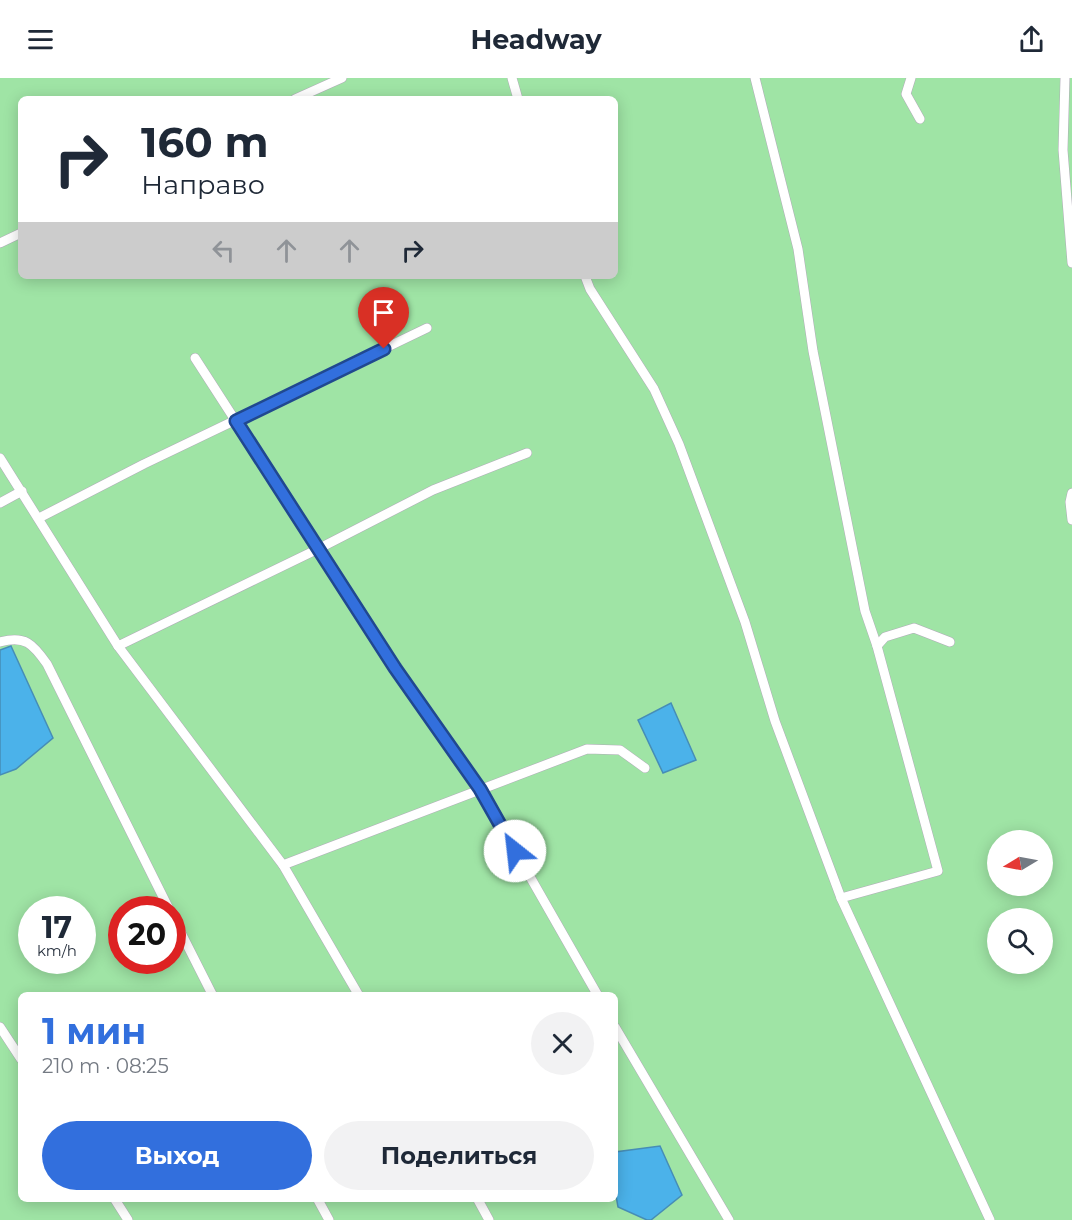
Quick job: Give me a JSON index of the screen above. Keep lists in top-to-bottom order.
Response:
{
  "north": "left",
  "page": {
    "header": "Headway",
    "turn": ["160 m", "Направо"],
    "speed": "17 km/h",
    "limit": "20",
    "heading": ["1 мин", "210 m · 08:25"],
    "buttons": ["Выход", "Поделиться"]
  }
}
